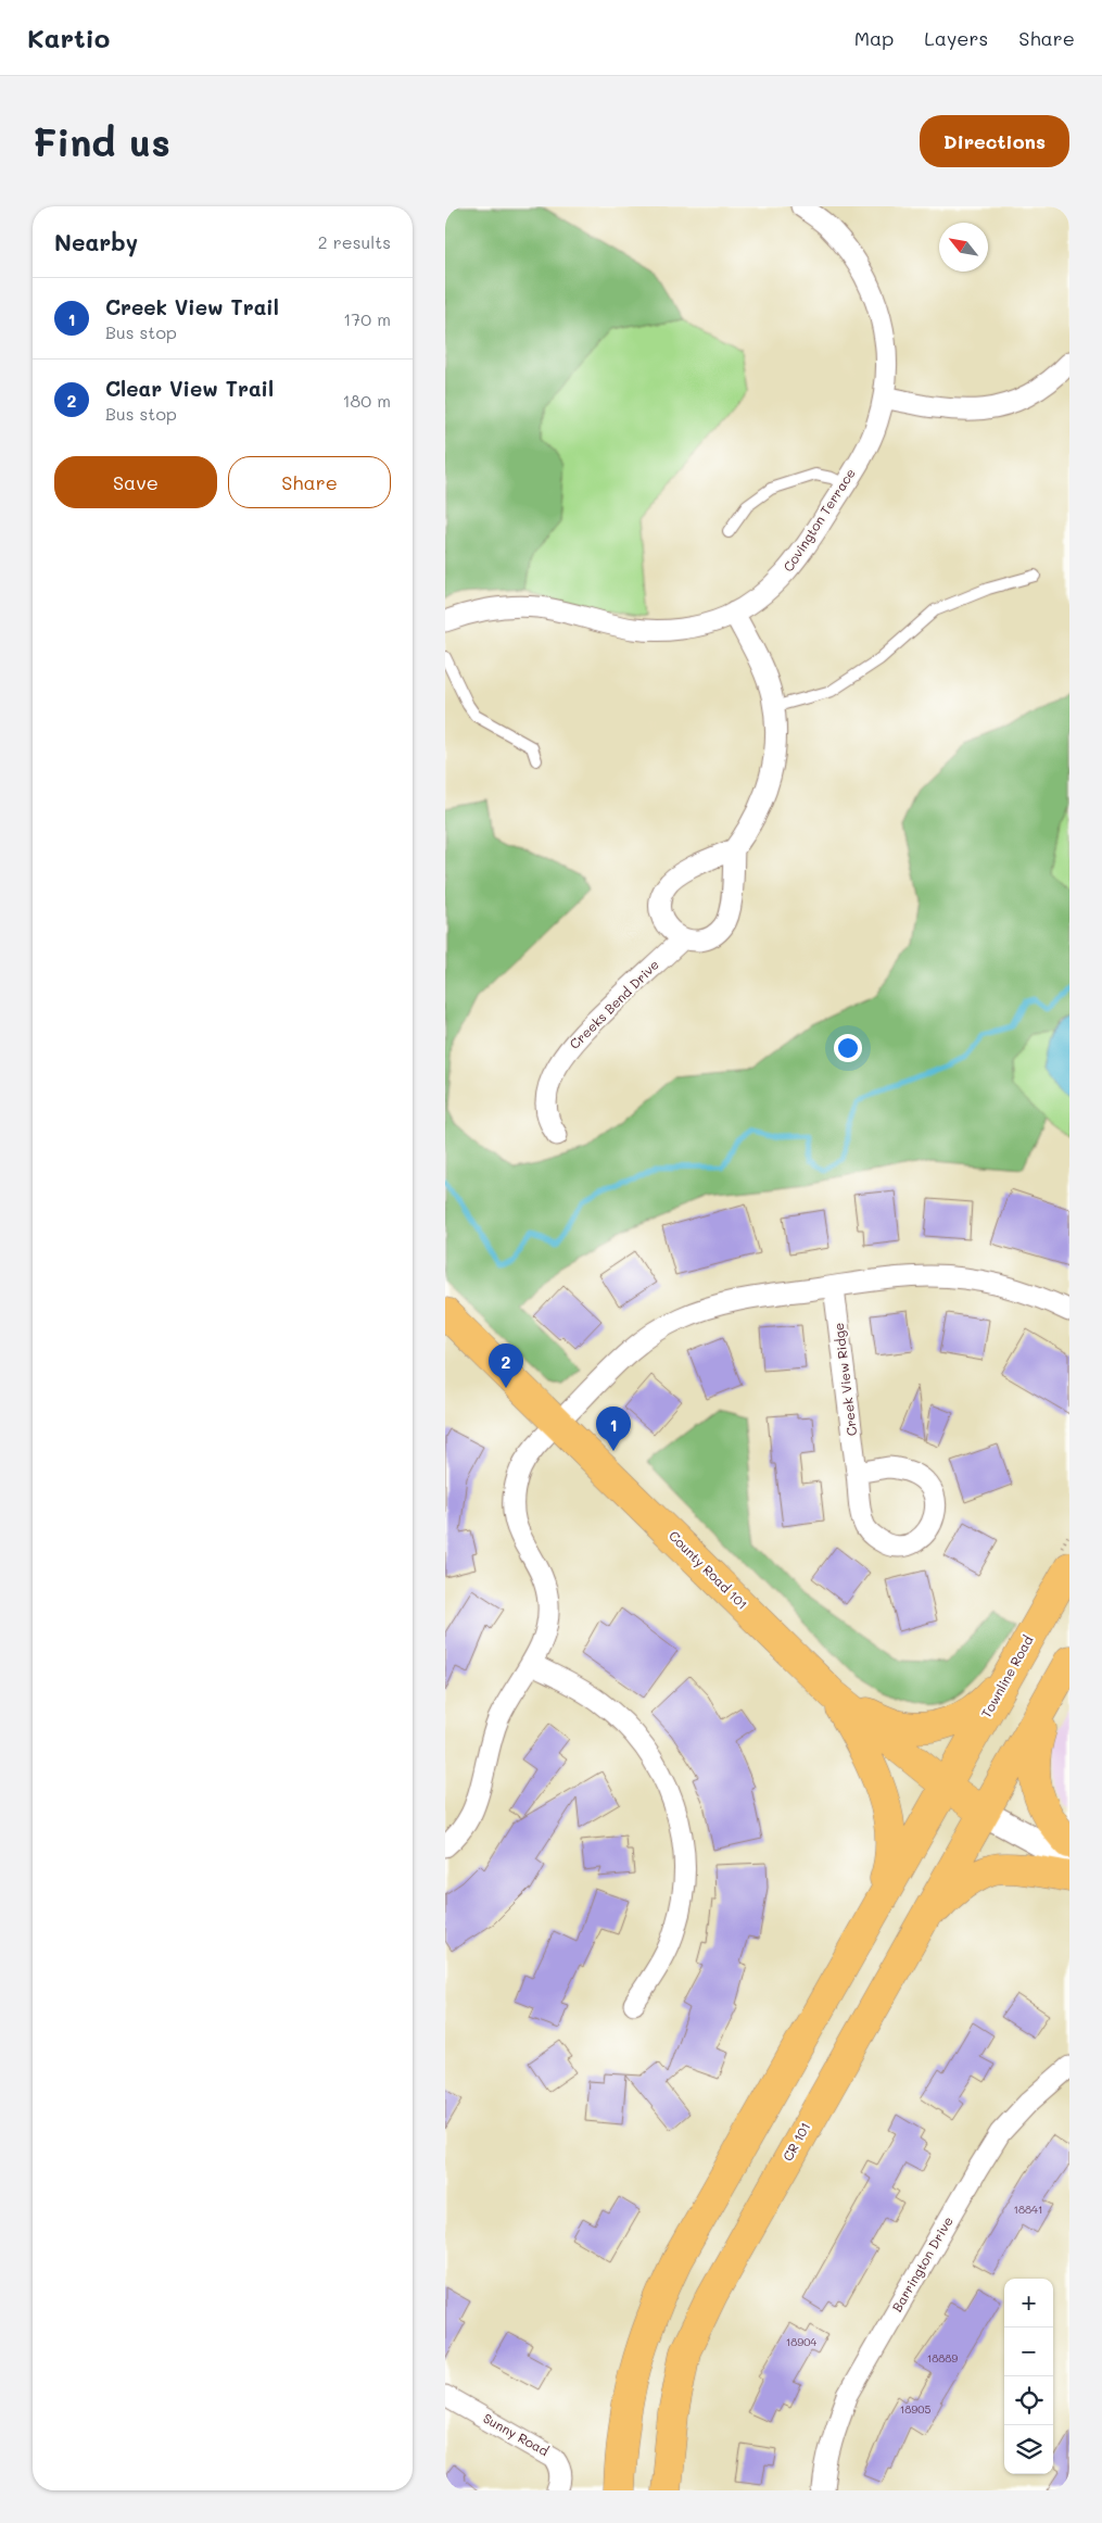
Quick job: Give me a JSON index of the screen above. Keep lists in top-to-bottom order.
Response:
{
  "streets": {
    "main road": ["County Road 101", "Townline Road", "CR 101"],
    "street": [
      "Covington Terrace",
      "Creeks Bend Drive",
      "Creek View Ridge",
      "Barrington Drive",
      "Sunny Road"
    ]
  },
  "crossings": [
    ["County Road 101", "Townline Road"],
    ["County Road 101", "CR 101"]
  ],
  "house_numbers": [
    "18841",
    "18904",
    "18889",
    "18905"
  ],
  "north": "top left",
  "page": {
    "header": "Kartio",
    "nav": ["Map", "Layers", "Share"],
    "buttons": [
      "Directions",
      ["Save", "Share"]
    ],
    "title": "Find us",
    "heading": ["Nearby", "2 results"],
    "list": [
      {
        "mark": "1",
        "name": "Creek View Trail",
        "note": "Bus stop",
        "value": "170 m"
      },
      {
        "mark": "2",
        "name": "Clear View Trail",
        "note": "Bus stop",
        "value": "180 m"
      }
    ],
    "pins": ["2", "1"],
    "map_buttons": ["+", "−"]
  }
}
